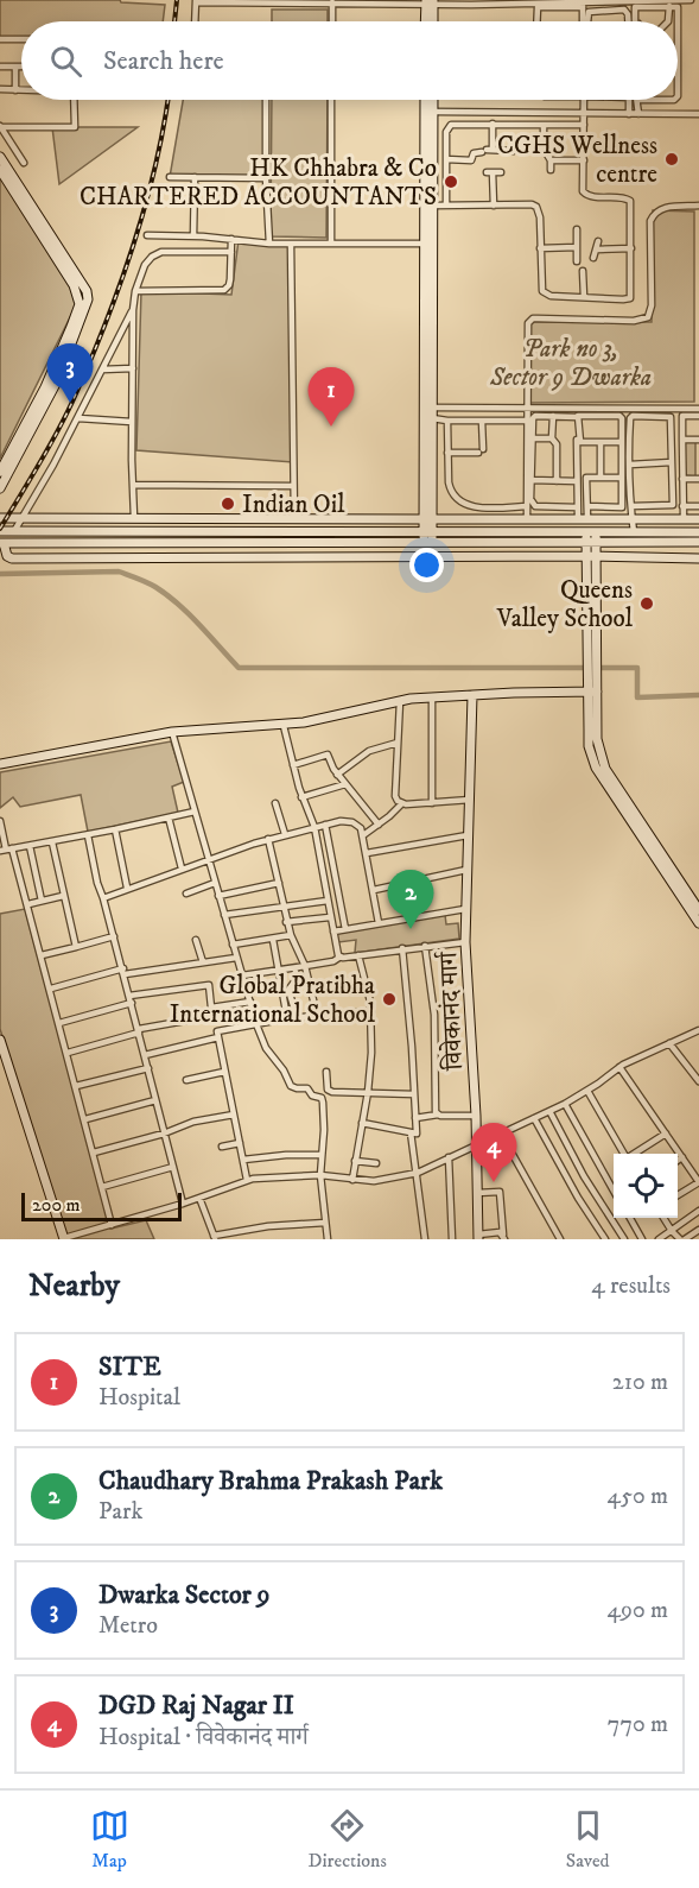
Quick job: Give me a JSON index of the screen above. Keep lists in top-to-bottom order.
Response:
{
  "streets": {
    "street": ["विवेकानंद मार्ग"]
  },
  "parks": ["Park no 3, Sector 9 Dwarka"],
  "places": [
    "CGHS Wellness centre",
    "HK Chhabra & Co CHARTERED ACCOUNTANTS",
    "Indian Oil",
    "Queens Valley School",
    "Global Pratibha International School"
  ],
  "scale_bar": "200 m",
  "page": {
    "search": "Search here",
    "pins": [
      "3",
      "1",
      "2",
      "4"
    ],
    "scale": "200 m",
    "heading": ["Nearby", "4 results"],
    "list": [
      {
        "mark": "1",
        "name": "SITE",
        "note": "Hospital",
        "value": "210 m"
      },
      {
        "mark": "2",
        "name": "Chaudhary Brahma Prakash Park",
        "note": "Park",
        "value": "450 m"
      },
      {
        "mark": "3",
        "name": "Dwarka Sector 9",
        "note": "Metro",
        "value": "490 m"
      },
      {
        "mark": "4",
        "name": "DGD Raj Nagar II",
        "note": "Hospital · विवेकानंद मार्ग",
        "value": "770 m"
      }
    ],
    "nav": ["Map", "Directions", "Saved"]
  }
}
